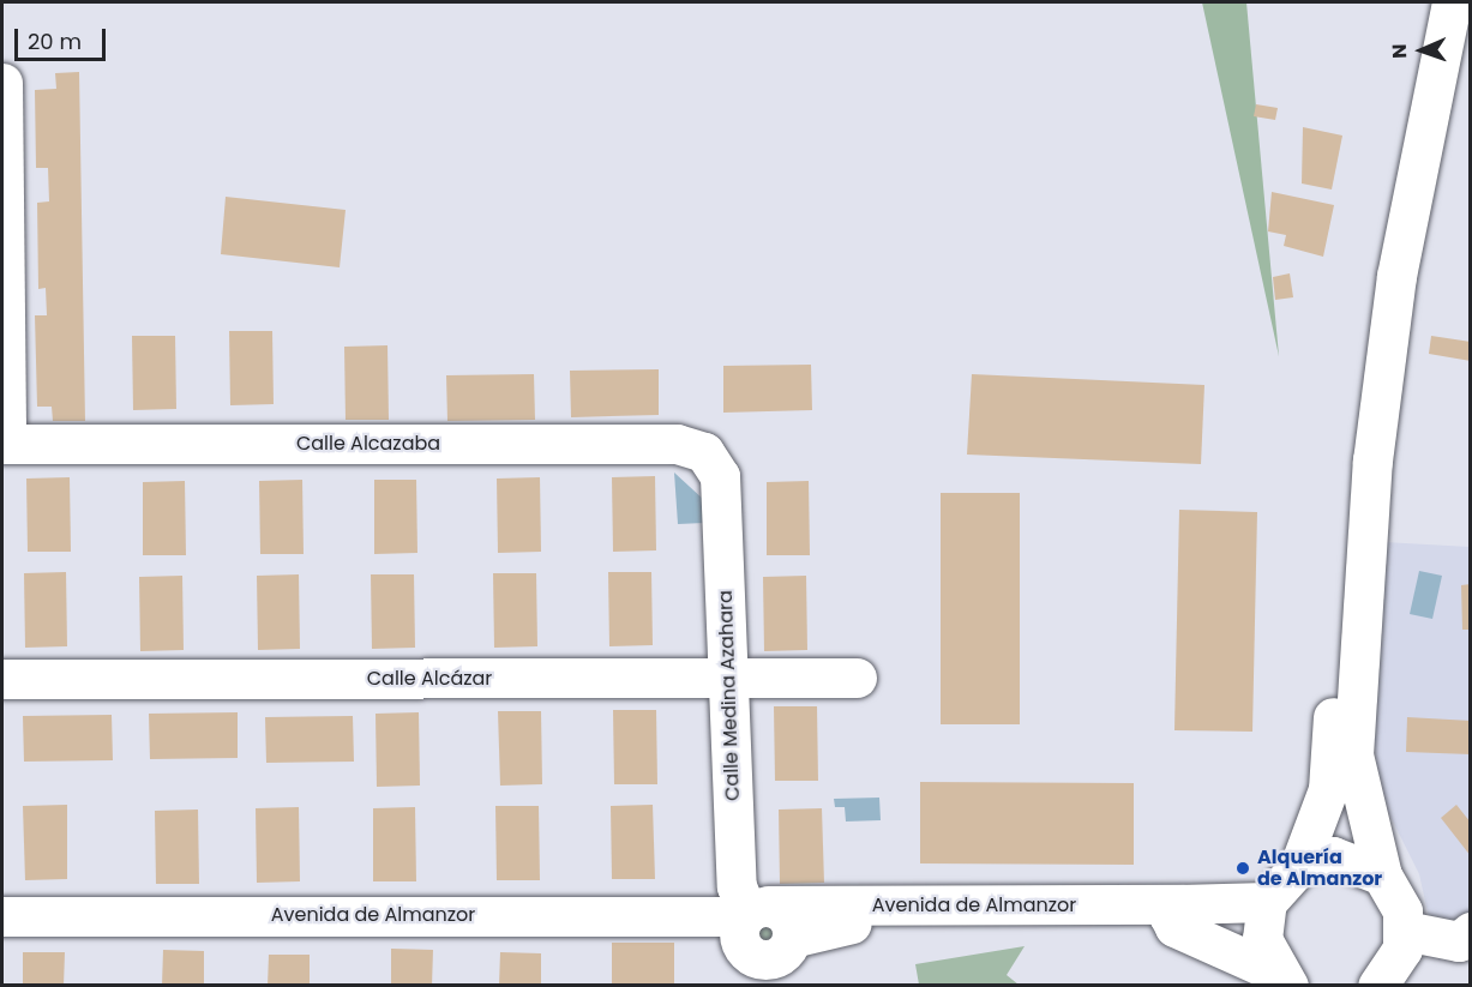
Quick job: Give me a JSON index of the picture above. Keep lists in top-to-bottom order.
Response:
{
  "streets": {
    "street": [
      "Calle Alcazaba",
      "Calle Alcázar",
      "Calle Medina Azahara",
      "Avenida de Almanzor"
    ]
  },
  "crossings": [
    ["Calle Alcazaba", "Calle Medina Azahara"],
    ["Calle Alcázar", "Calle Medina Azahara"],
    ["Calle Medina Azahara", "Avenida de Almanzor"]
  ],
  "places": ["Alquería de Almanzor"],
  "scale_bar": "20 m",
  "north": "left"
}
